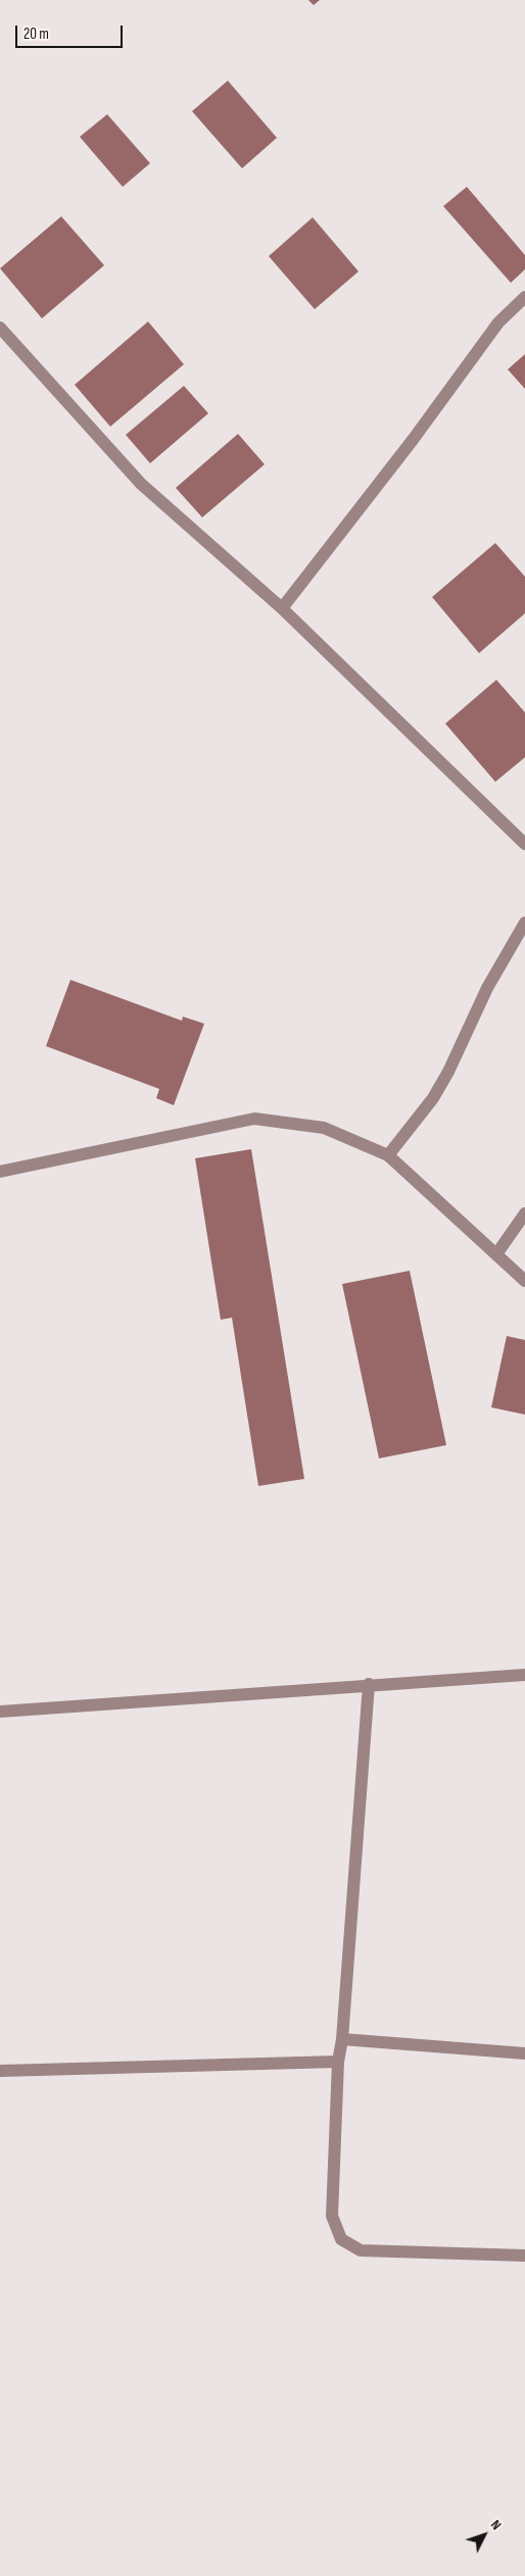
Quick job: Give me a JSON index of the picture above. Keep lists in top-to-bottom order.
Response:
{
  "scale_bar": "20 m",
  "north": "top right"
}
